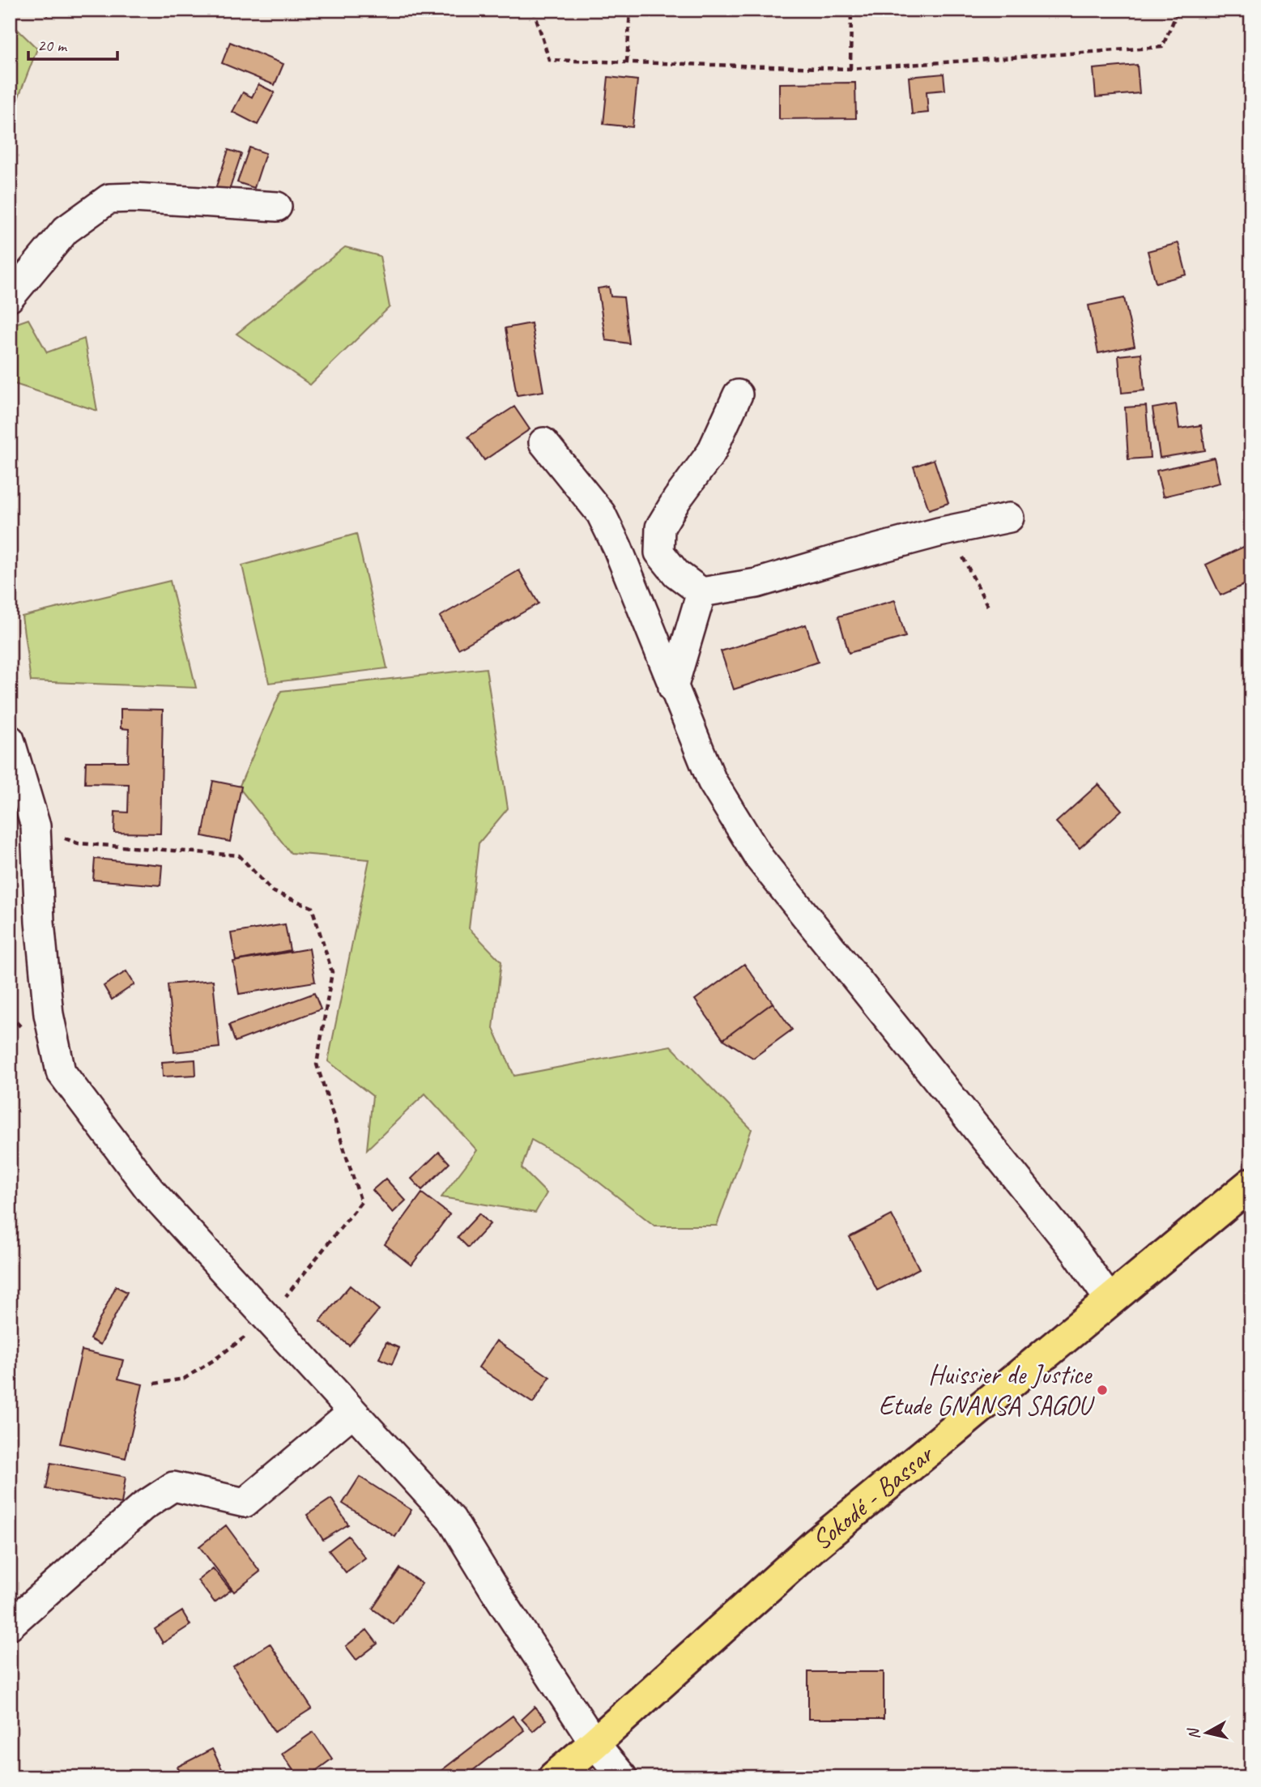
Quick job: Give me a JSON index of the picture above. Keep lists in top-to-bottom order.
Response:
{
  "streets": {
    "main road": ["Sokodé - Bassar"]
  },
  "places": ["Huissier de Justice Etude GNANSA SAGOU"],
  "scale_bar": "20 m",
  "north": "left"
}
